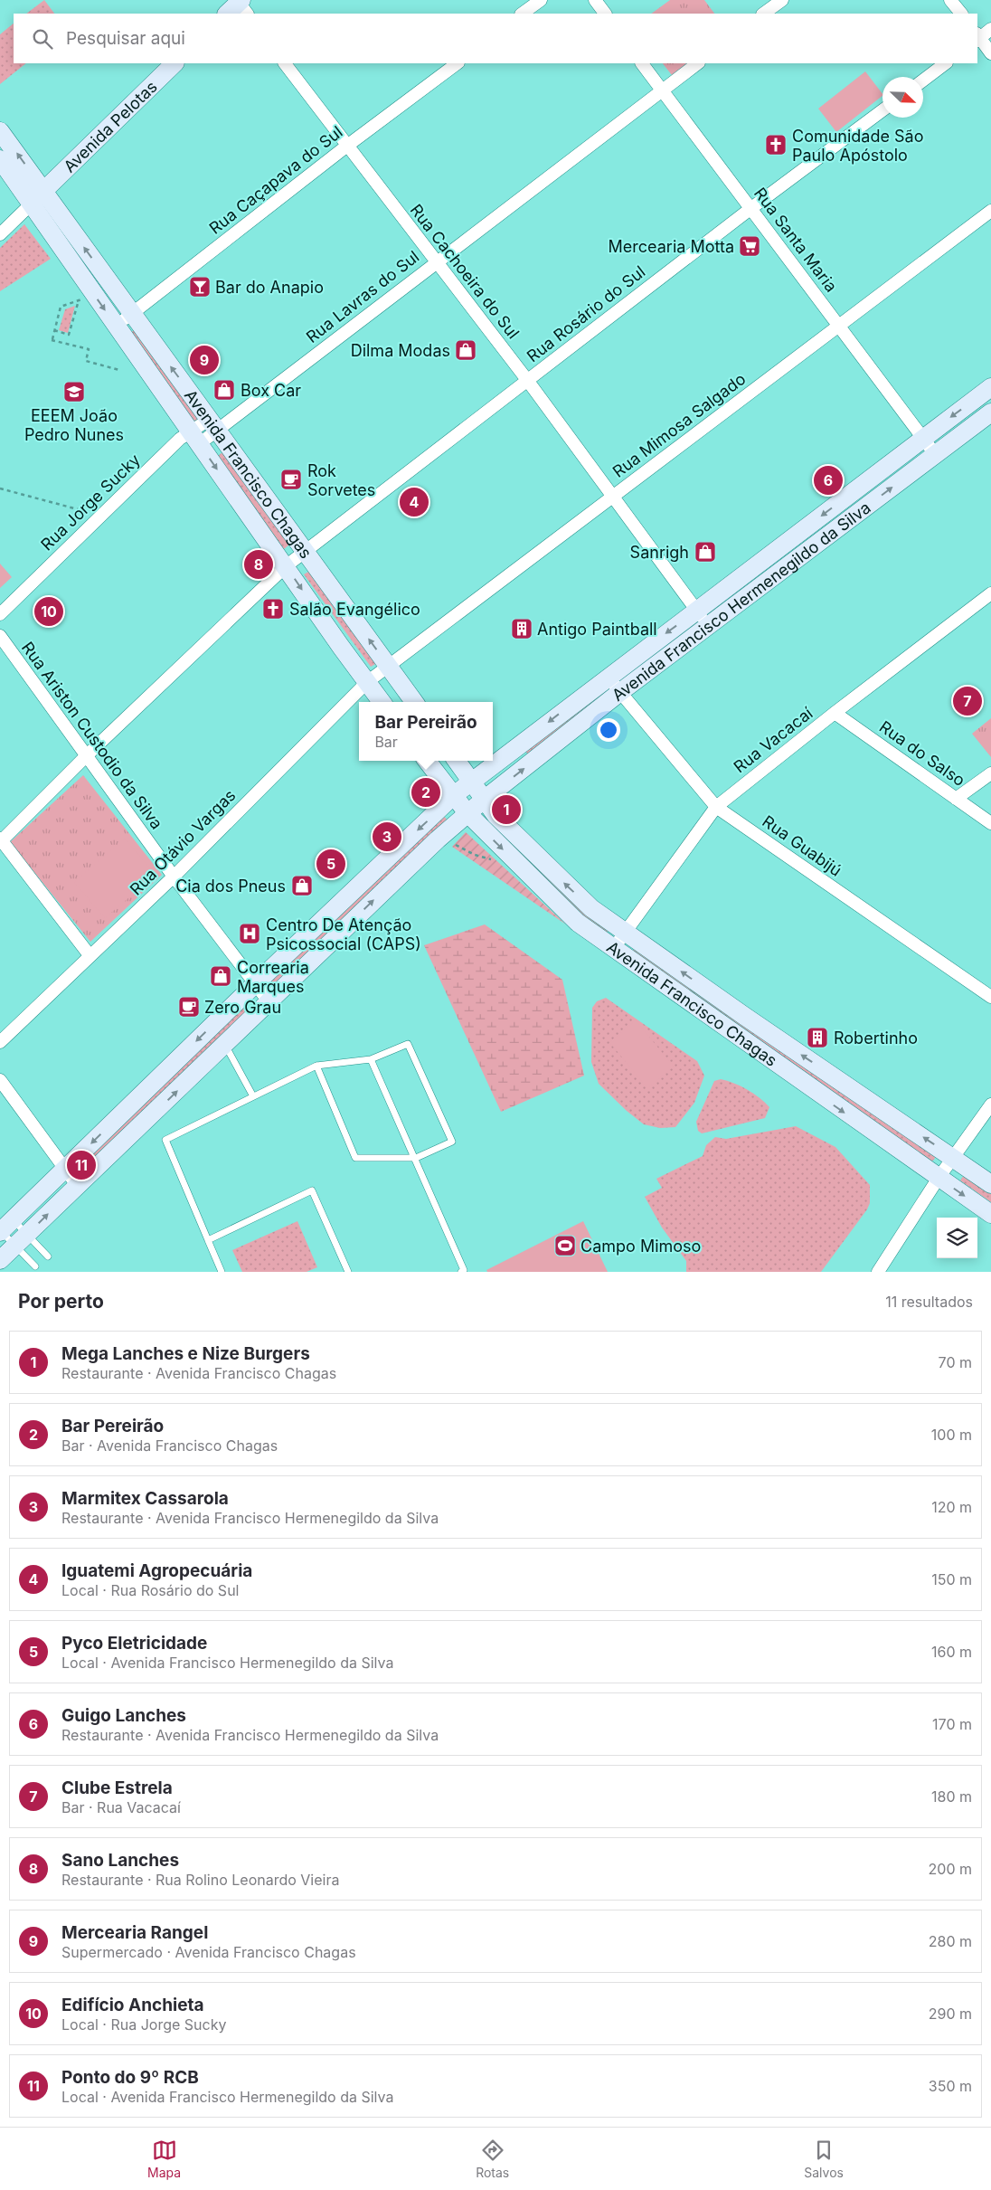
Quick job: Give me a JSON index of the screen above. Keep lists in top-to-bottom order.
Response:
{
  "streets": {
    "main road": ["Avenida Pelotas", "Avenida Francisco Chagas", "Avenida Francisco Hermenegildo da Silva"],
    "street": [
      "Rua Caçapava do Sul",
      "Rua Santa Maria",
      "Rua Cachoeira do Sul",
      "Rua Lavras do Sul",
      "Rua Rosário do Sul",
      "Rua Mimosa Salgado",
      "Rua Jorge Sucky",
      "Rua Ariston Custodio da Silva",
      "Rua Vacacaí",
      "Rua do Salso",
      "Rua Otávio Vargas",
      "Rua Guabijú"
    ]
  },
  "crossings": [
    ["Avenida Pelotas", "Avenida Francisco Chagas"],
    ["Rua Caçapava do Sul", "Rua Cachoeira do Sul"],
    ["Rua Caçapava do Sul", "Avenida Francisco Chagas"],
    ["Rua Santa Maria", "Rua Lavras do Sul"],
    ["Rua Santa Maria", "Rua Rosário do Sul"],
    ["Rua Santa Maria", "Rua Mimosa Salgado"],
    ["Rua Santa Maria", "Avenida Francisco Hermenegildo da Silva"],
    ["Rua Cachoeira do Sul", "Rua Lavras do Sul"],
    ["Rua Cachoeira do Sul", "Rua Rosário do Sul"],
    ["Rua Cachoeira do Sul", "Rua Mimosa Salgado"],
    ["Rua Cachoeira do Sul", "Avenida Francisco Hermenegildo da Silva"],
    ["Rua Lavras do Sul", "Avenida Francisco Chagas"],
    ["Rua Lavras do Sul", "Rua Jorge Sucky"],
    ["Rua Rosário do Sul", "Avenida Francisco Chagas"],
    ["Rua Rosário do Sul", "Rua Ariston Custodio da Silva"],
    ["Rua Mimosa Salgado", "Avenida Francisco Chagas"],
    ["Rua Mimosa Salgado", "Rua Otávio Vargas"],
    ["Avenida Francisco Chagas", "Rua Jorge Sucky"],
    ["Avenida Francisco Chagas", "Avenida Francisco Hermenegildo da Silva"],
    ["Avenida Francisco Chagas", "Rua Vacacaí"],
    ["Avenida Francisco Chagas", "Rua Otávio Vargas"],
    ["Avenida Francisco Hermenegildo da Silva", "Rua Ariston Custodio da Silva"],
    ["Avenida Francisco Hermenegildo da Silva", "Rua Guabijú"],
    ["Rua Ariston Custodio da Silva", "Rua Otávio Vargas"],
    ["Rua Vacacaí", "Rua do Salso"],
    ["Rua Vacacaí", "Rua Guabijú"]
  ],
  "places": {
    "church": ["Comunidade São Paulo Apóstolo", "Salão Evangélico"],
    "supermarket": ["Mercearia Motta"],
    "bar": ["Bar do Anapio"],
    "shop": [
      "Dilma Modas",
      "Box Car",
      "Sanrigh",
      "Cia dos Pneus",
      "Correaria Marques"
    ],
    "school or university": ["EEEM João Pedro Nunes"],
    "cafe": ["Rok Sorvetes", "Zero Grau"],
    "building": ["Antigo Paintball", "Robertinho"],
    "hospital": ["Centro De Atenção Psicossocial (CAPS)"],
    "sports": ["Campo Mimoso"]
  },
  "north": "bottom right",
  "page": {
    "search": "Pesquisar aqui",
    "pins": [
      "9",
      "6",
      "4",
      "8",
      "10",
      "7",
      "2",
      "1",
      "3",
      "5",
      "11"
    ],
    "popup": ["Bar Pereirão", "Bar"],
    "heading": ["Por perto", "11 resultados"],
    "list": [
      {
        "mark": "1",
        "name": "Mega Lanches e Nize Burgers",
        "note": "Restaurante · Avenida Francisco Chagas",
        "value": "70 m"
      },
      {
        "mark": "2",
        "name": "Bar Pereirão",
        "note": "Bar · Avenida Francisco Chagas",
        "value": "100 m"
      },
      {
        "mark": "3",
        "name": "Marmitex Cassarola",
        "note": "Restaurante · Avenida Francisco Hermenegildo da Silva",
        "value": "120 m"
      },
      {
        "mark": "4",
        "name": "Iguatemi Agropecuária",
        "note": "Local · Rua Rosário do Sul",
        "value": "150 m"
      },
      {
        "mark": "5",
        "name": "Pyco Eletricidade",
        "note": "Local · Avenida Francisco Hermenegildo da Silva",
        "value": "160 m"
      },
      {
        "mark": "6",
        "name": "Guigo Lanches",
        "note": "Restaurante · Avenida Francisco Hermenegildo da Silva",
        "value": "170 m"
      },
      {
        "mark": "7",
        "name": "Clube Estrela",
        "note": "Bar · Rua Vacacaí",
        "value": "180 m"
      },
      {
        "mark": "8",
        "name": "Sano Lanches",
        "note": "Restaurante · Rua Rolino Leonardo Vieira",
        "value": "200 m"
      },
      {
        "mark": "9",
        "name": "Mercearia Rangel",
        "note": "Supermercado · Avenida Francisco Chagas",
        "value": "280 m"
      },
      {
        "mark": "10",
        "name": "Edifício Anchieta",
        "note": "Local · Rua Jorge Sucky",
        "value": "290 m"
      },
      {
        "mark": "11",
        "name": "Ponto do 9º RCB",
        "note": "Local · Avenida Francisco Hermenegildo da Silva",
        "value": "350 m"
      }
    ],
    "nav": ["Mapa", "Rotas", "Salvos"]
  }
}
